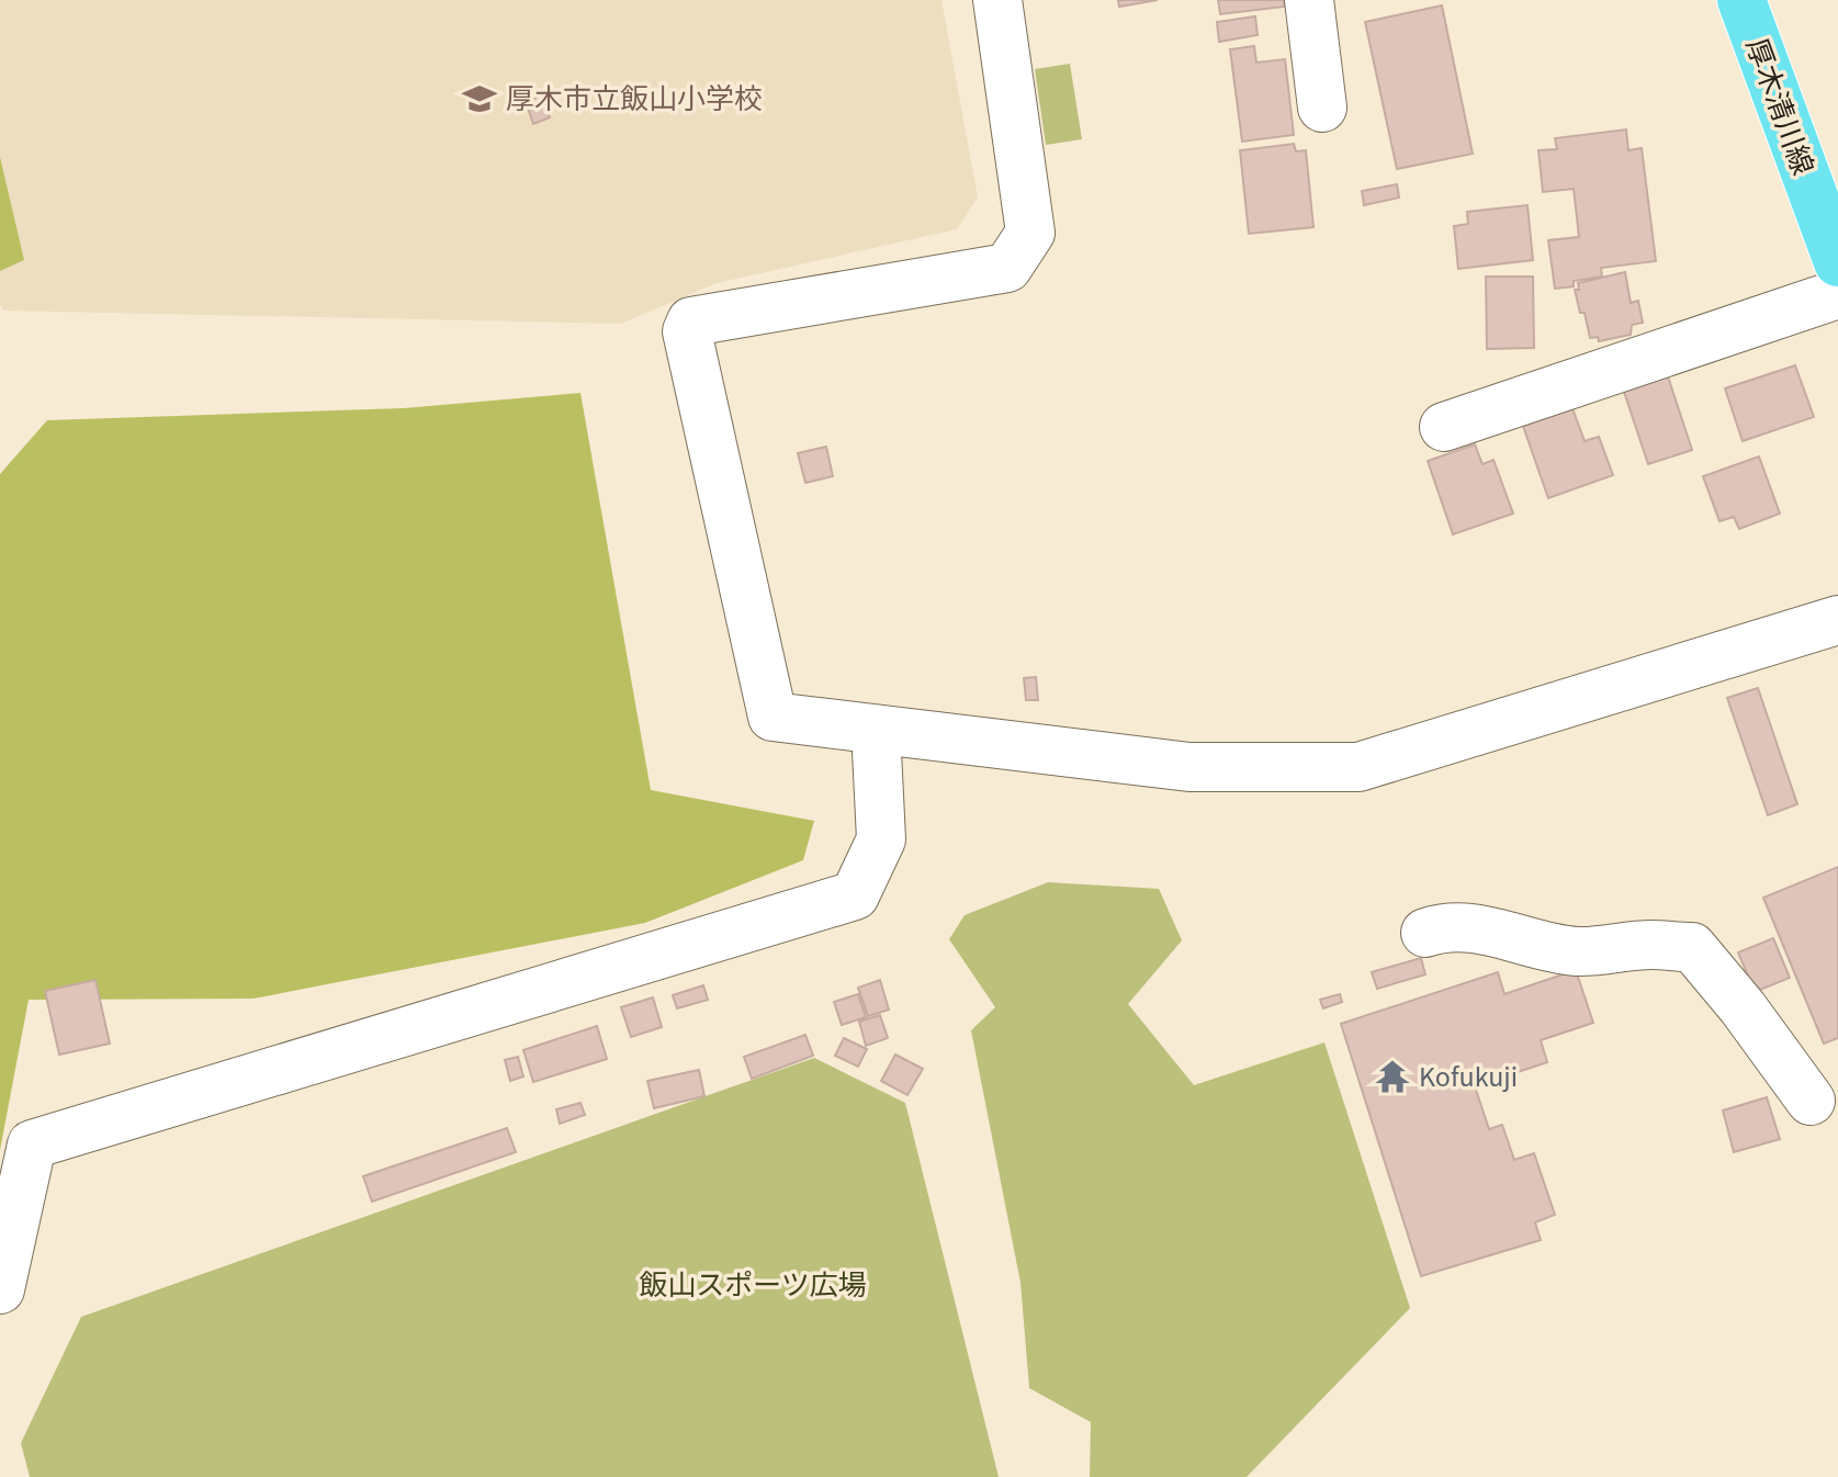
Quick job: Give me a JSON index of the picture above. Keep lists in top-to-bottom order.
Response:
{
  "streets": {
    "main road": ["厚木清川線"]
  },
  "parks": ["飯山スポーツ広場"],
  "places": {
    "school or university": ["厚木市立飯山小学校"],
    "temple": ["Kofukuji"]
  }
}
